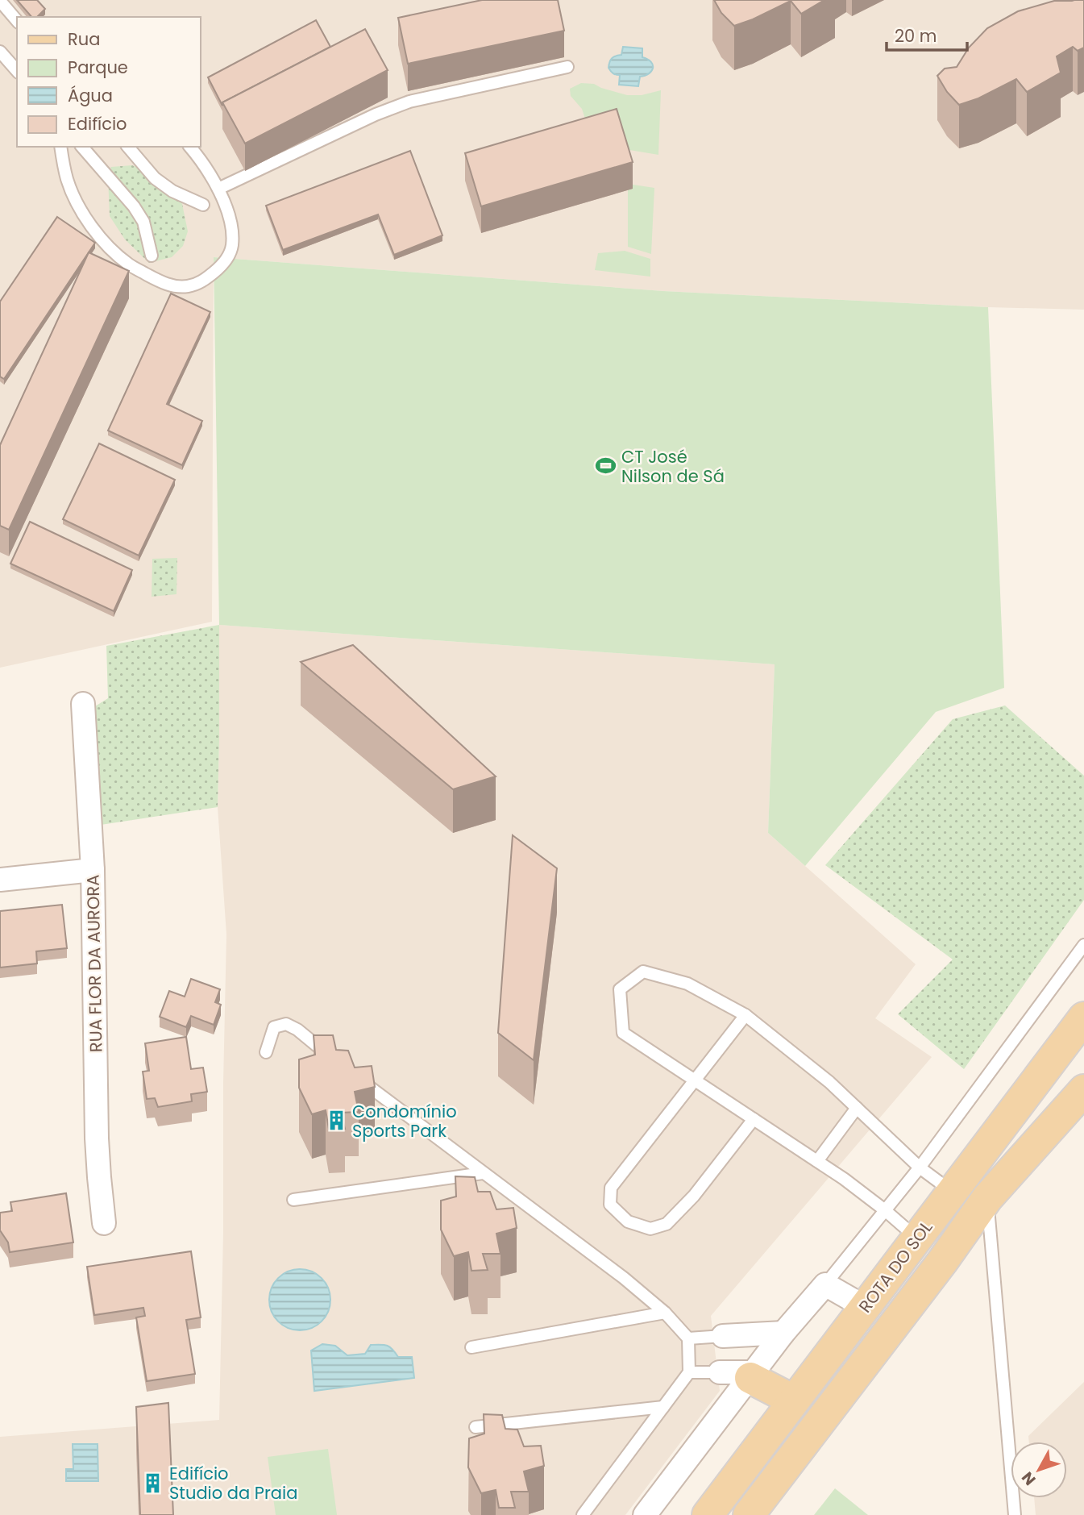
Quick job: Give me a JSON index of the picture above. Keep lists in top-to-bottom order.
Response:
{
  "streets": {
    "main road": ["ROTA DO SOL"],
    "street": ["RUA FLOR DA AURORA"]
  },
  "places": {
    "sports": ["CT José Nilson de Sá"],
    "building": ["Condomínio Sports Park", "Edifício Studio da Praia"]
  },
  "legend": [
    "Rua",
    "Parque",
    "Água",
    "Edifício"
  ],
  "scale_bar": "20 m",
  "north": "bottom left"
}
